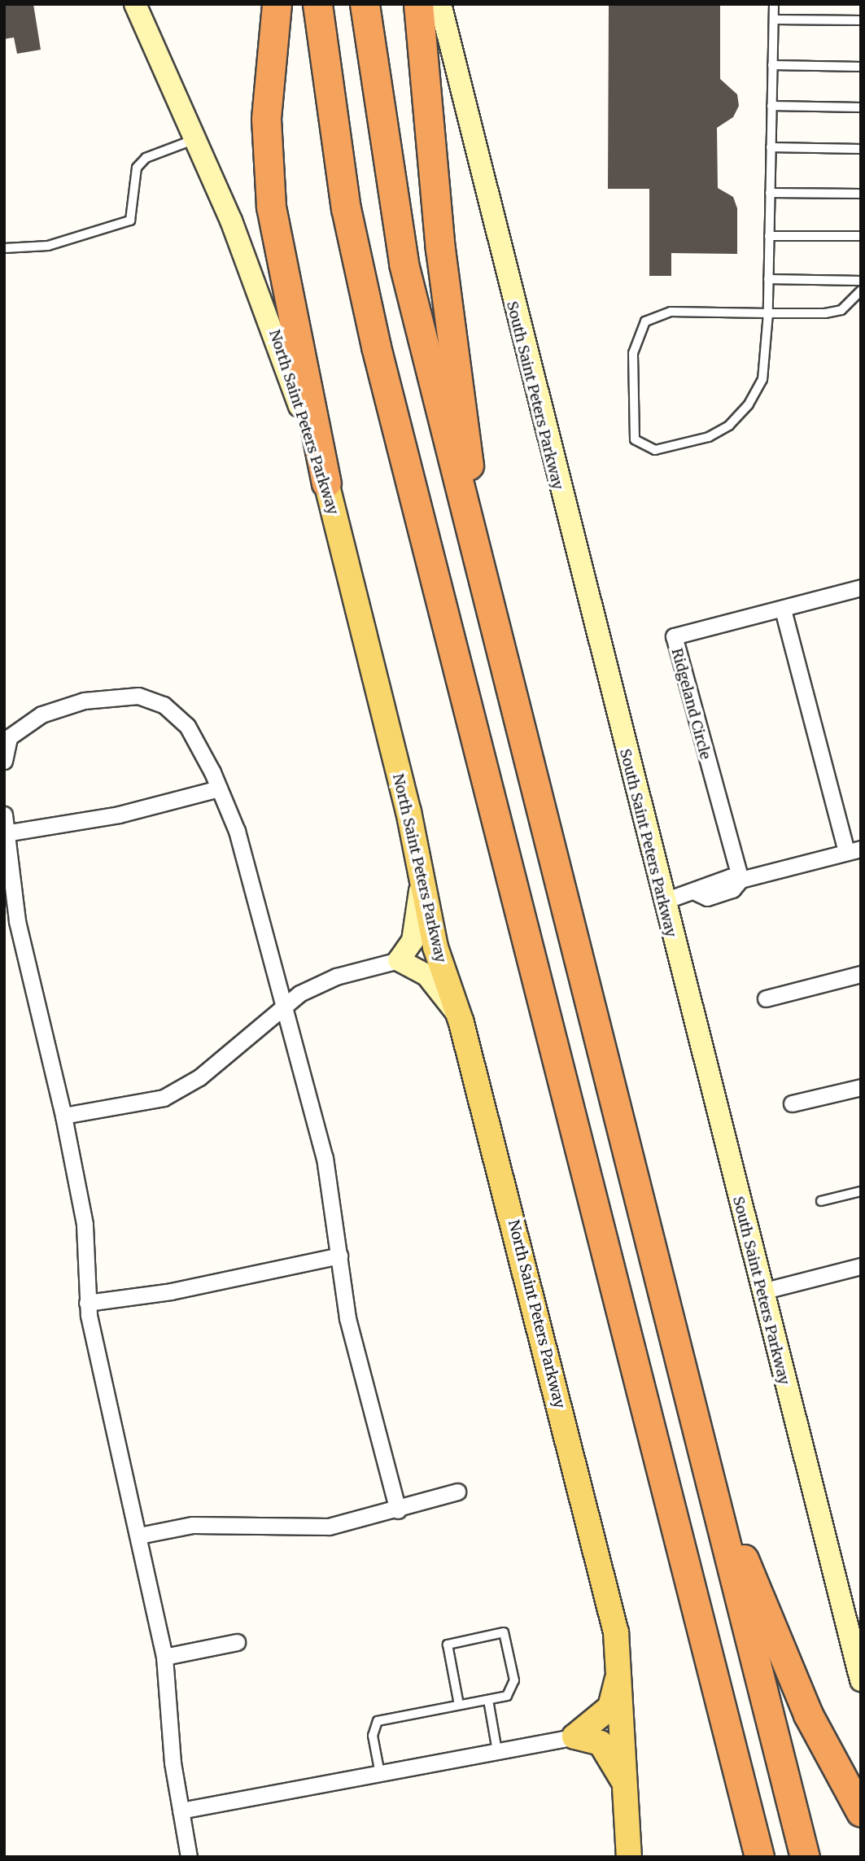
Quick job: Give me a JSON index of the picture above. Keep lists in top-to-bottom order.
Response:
{
  "streets": {
    "main road": ["South Saint Peters Parkway", "North Saint Peters Parkway"],
    "street": ["Ridgeland Circle"]
  }
}
